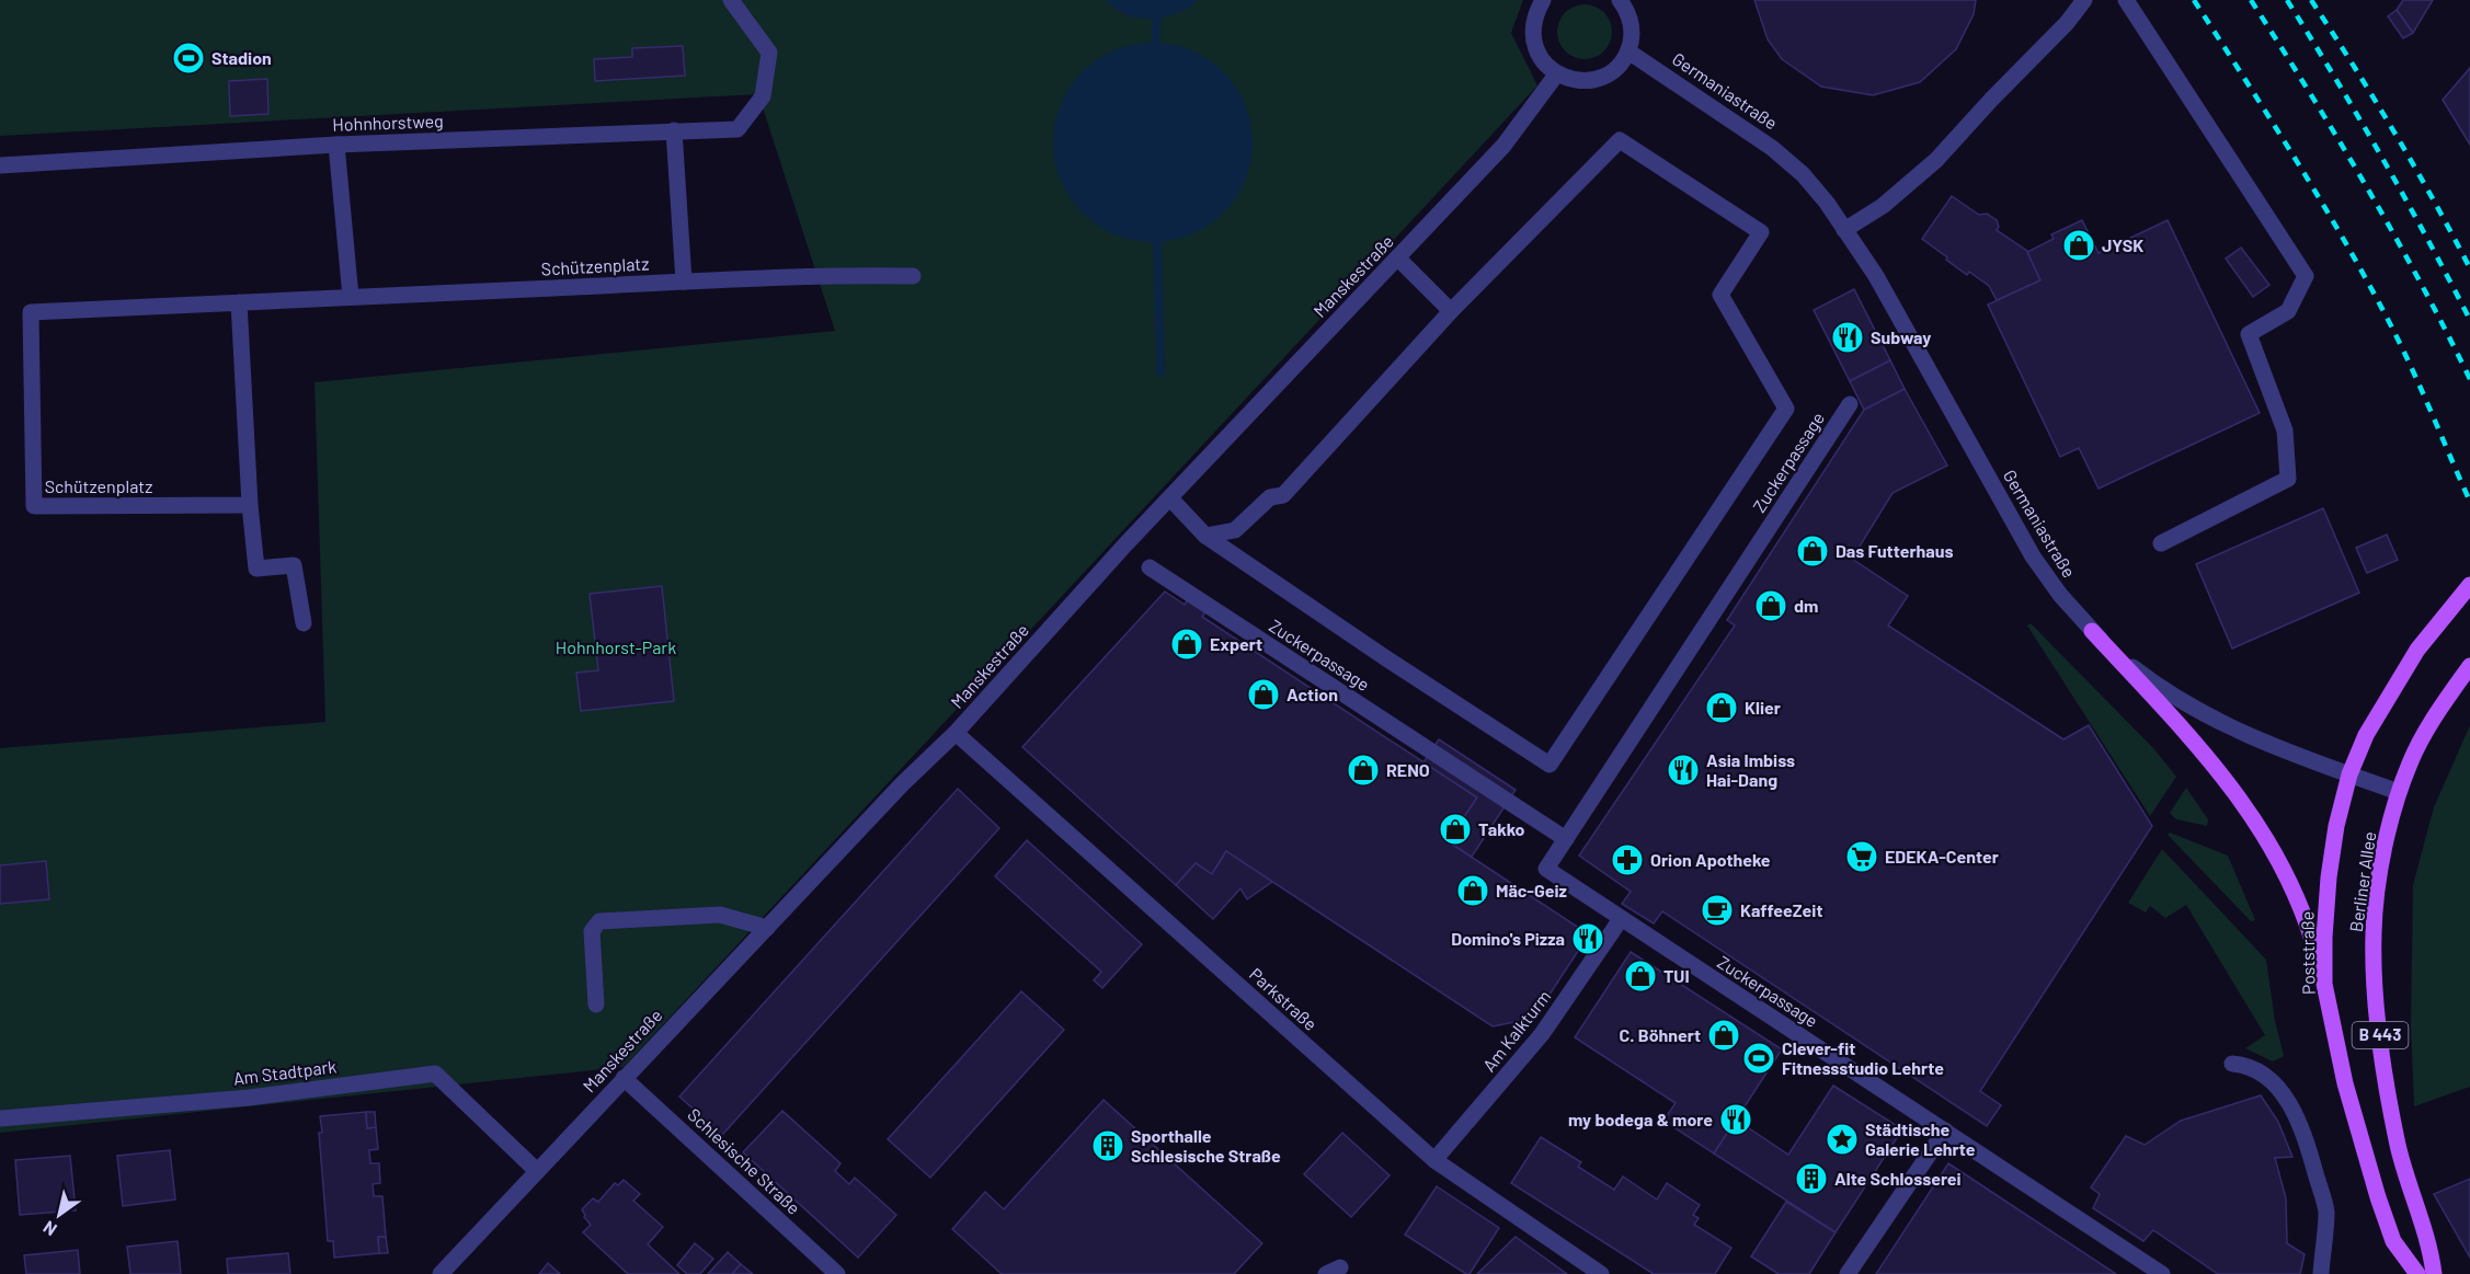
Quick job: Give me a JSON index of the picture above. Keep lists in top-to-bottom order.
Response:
{
  "streets": {
    "main road": ["Berliner Allee", "Poststraße", "B 443"],
    "street": [
      "Germaniastraße",
      "Hohnhorstweg",
      "Schützenplatz",
      "Manskestraße",
      "Zuckerpassage",
      "Parkstraße",
      "Am Kalkturm",
      "Am Stadtpark",
      "Schlesische Straße"
    ]
  },
  "crossings": [
    ["Germaniastraße", "Berliner Allee"],
    ["Germaniastraße", "Poststraße"],
    ["Germaniastraße", "B 443"],
    ["Manskestraße", "Parkstraße"],
    ["Manskestraße", "Am Stadtpark"],
    ["Manskestraße", "Schlesische Straße"],
    ["Zuckerpassage", "Am Kalkturm"],
    ["Poststraße", "B 443"],
    ["Parkstraße", "Am Kalkturm"]
  ],
  "parks": ["Hohnhorst-Park"],
  "places": {
    "sports": ["Stadion", "Clever-fit Fitnessstudio Lehrte"],
    "shop": [
      "JYSK",
      "Das Futterhaus",
      "dm",
      "Expert",
      "Action",
      "Klier",
      "RENO",
      "Takko",
      "Mäc-Geiz",
      "TUI",
      "C. Böhnert"
    ],
    "restaurant": [
      "Subway",
      "Asia Imbiss Hai-Dang",
      "Domino's Pizza",
      "my bodega & more"
    ],
    "supermarket": ["EDEKA-Center"],
    "pharmacy": ["Orion Apotheke"],
    "cafe": ["KaffeeZeit"],
    "place": ["Städtische Galerie Lehrte"],
    "building": ["Sporthalle Schlesische Straße", "Alte Schlosserei"]
  },
  "north": "bottom left"
}
